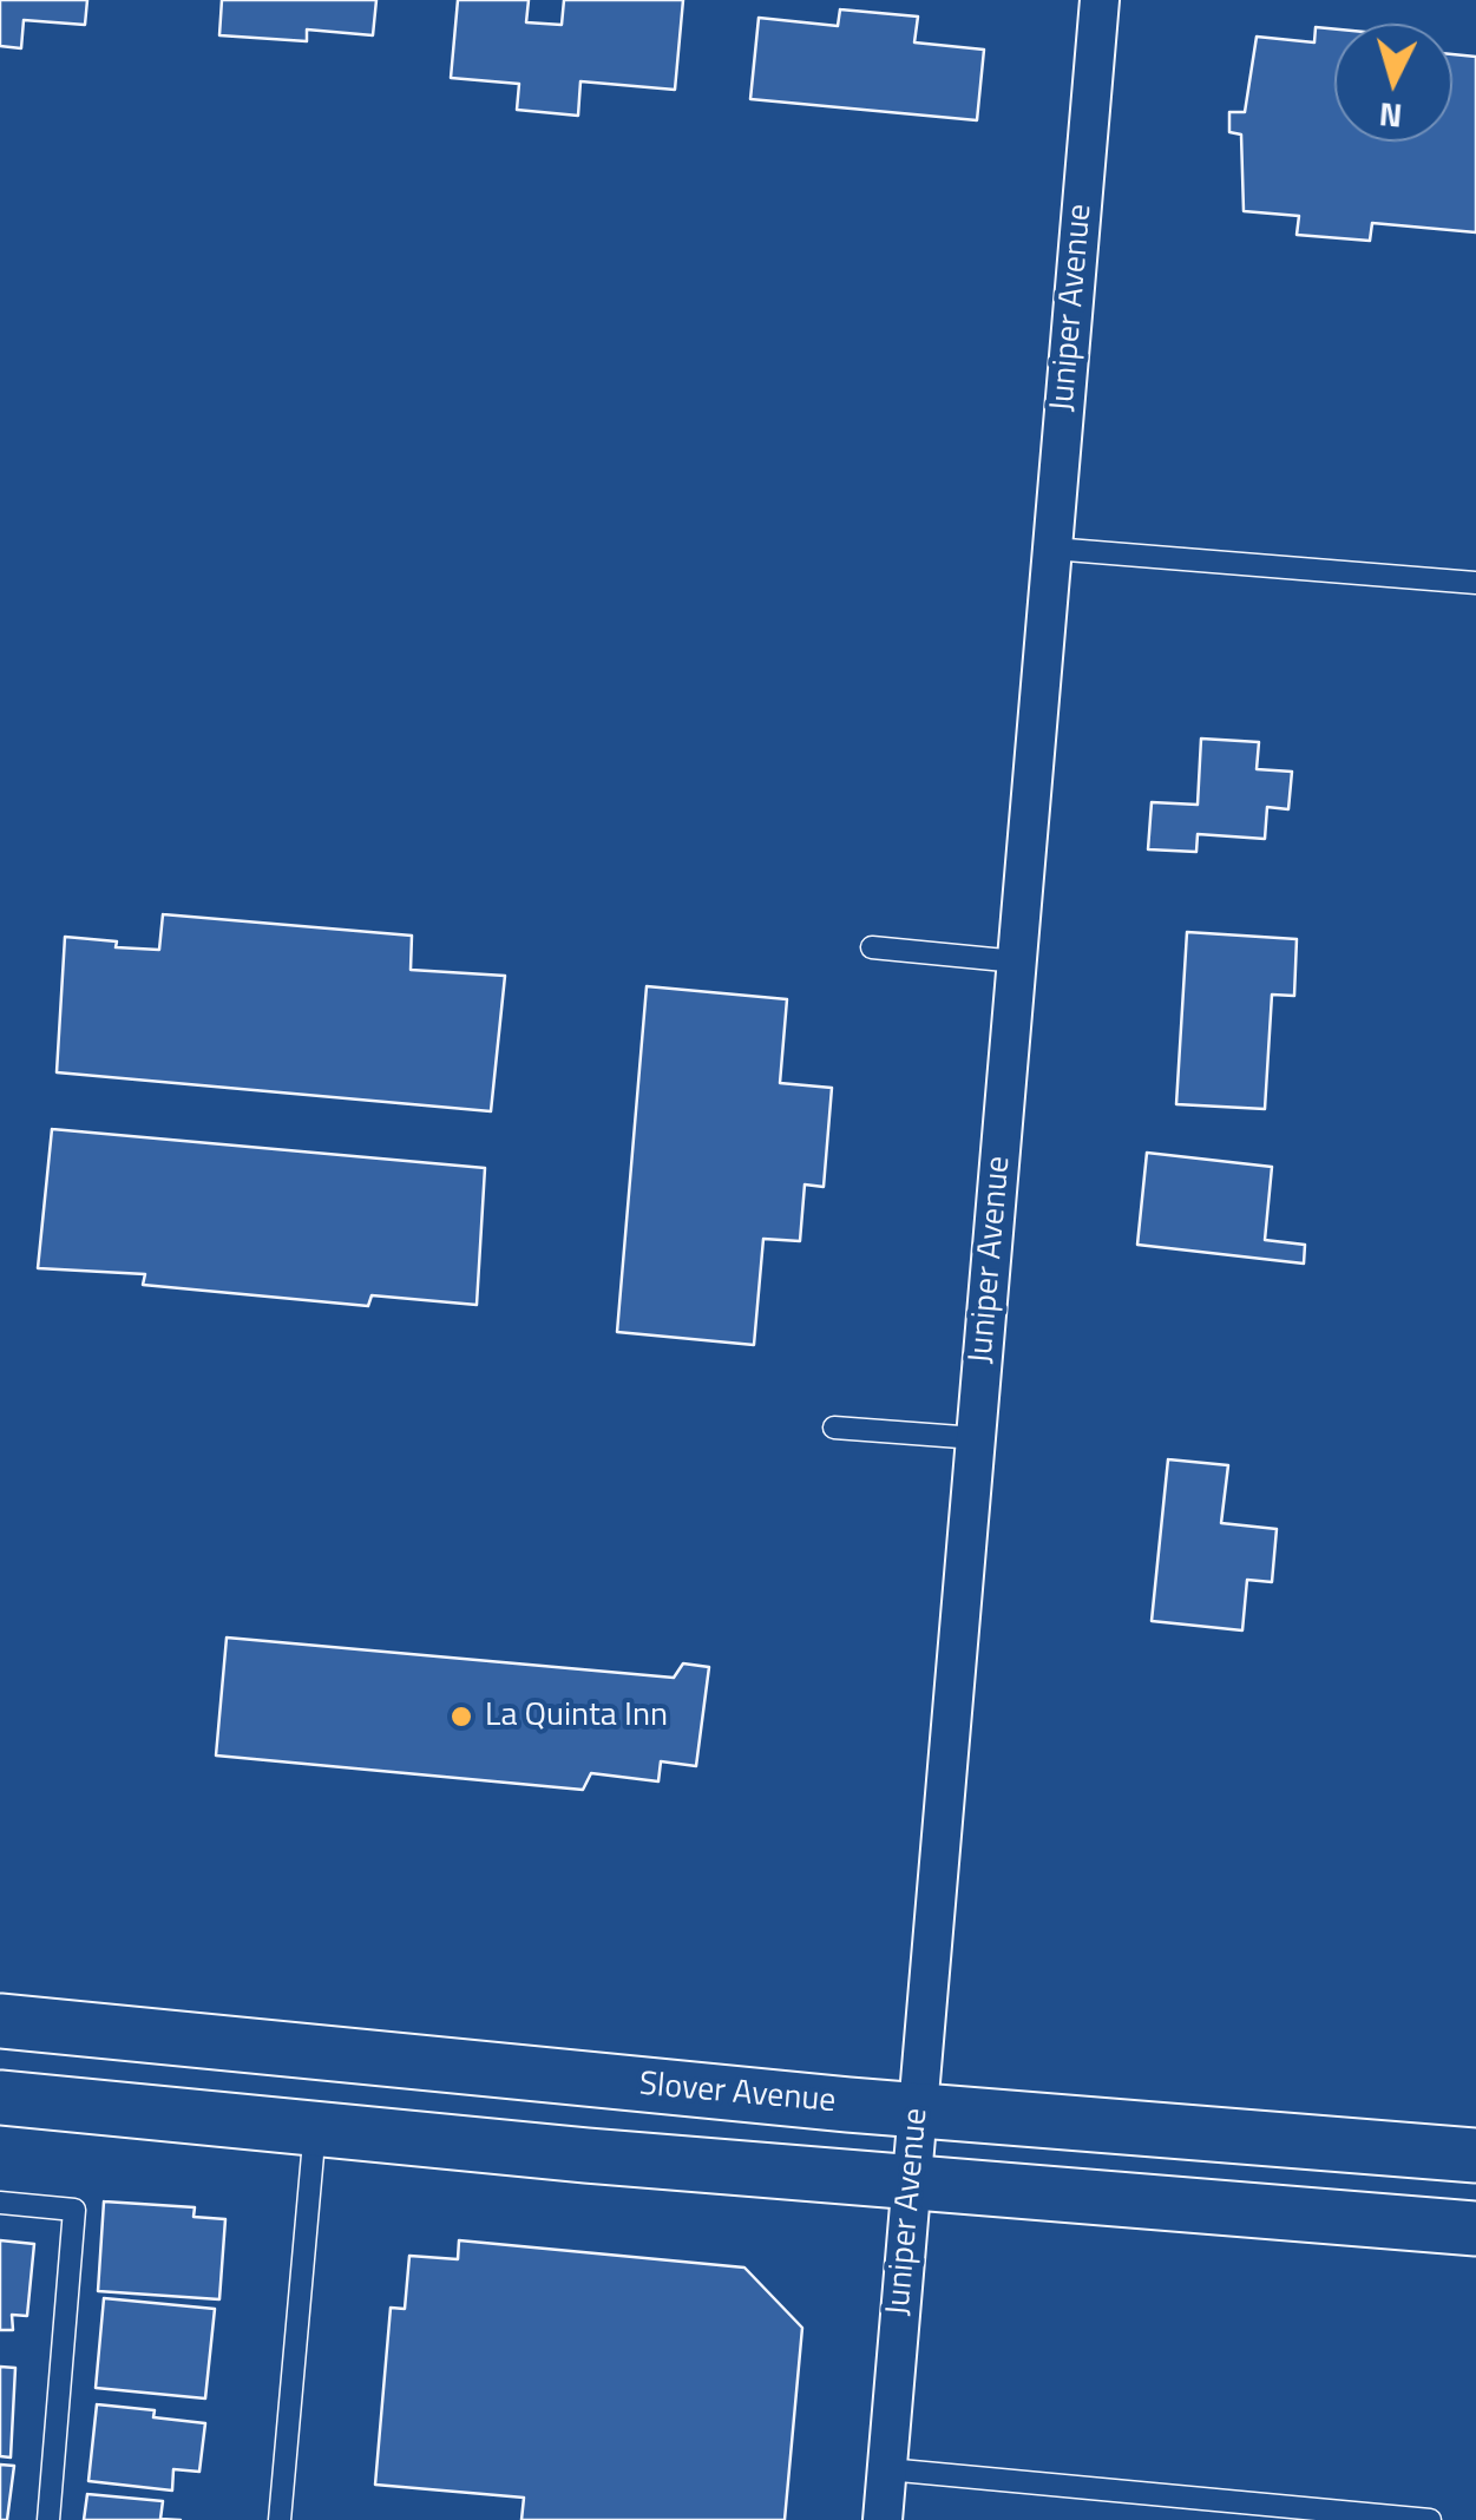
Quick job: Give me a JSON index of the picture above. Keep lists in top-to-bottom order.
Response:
{
  "streets": {
    "main road": ["Slover Avenue"],
    "street": ["Juniper Avenue"]
  },
  "crossings": [
    ["Juniper Avenue", "Slover Avenue"]
  ],
  "places": ["La Quinta Inn"],
  "north": "bottom"
}
